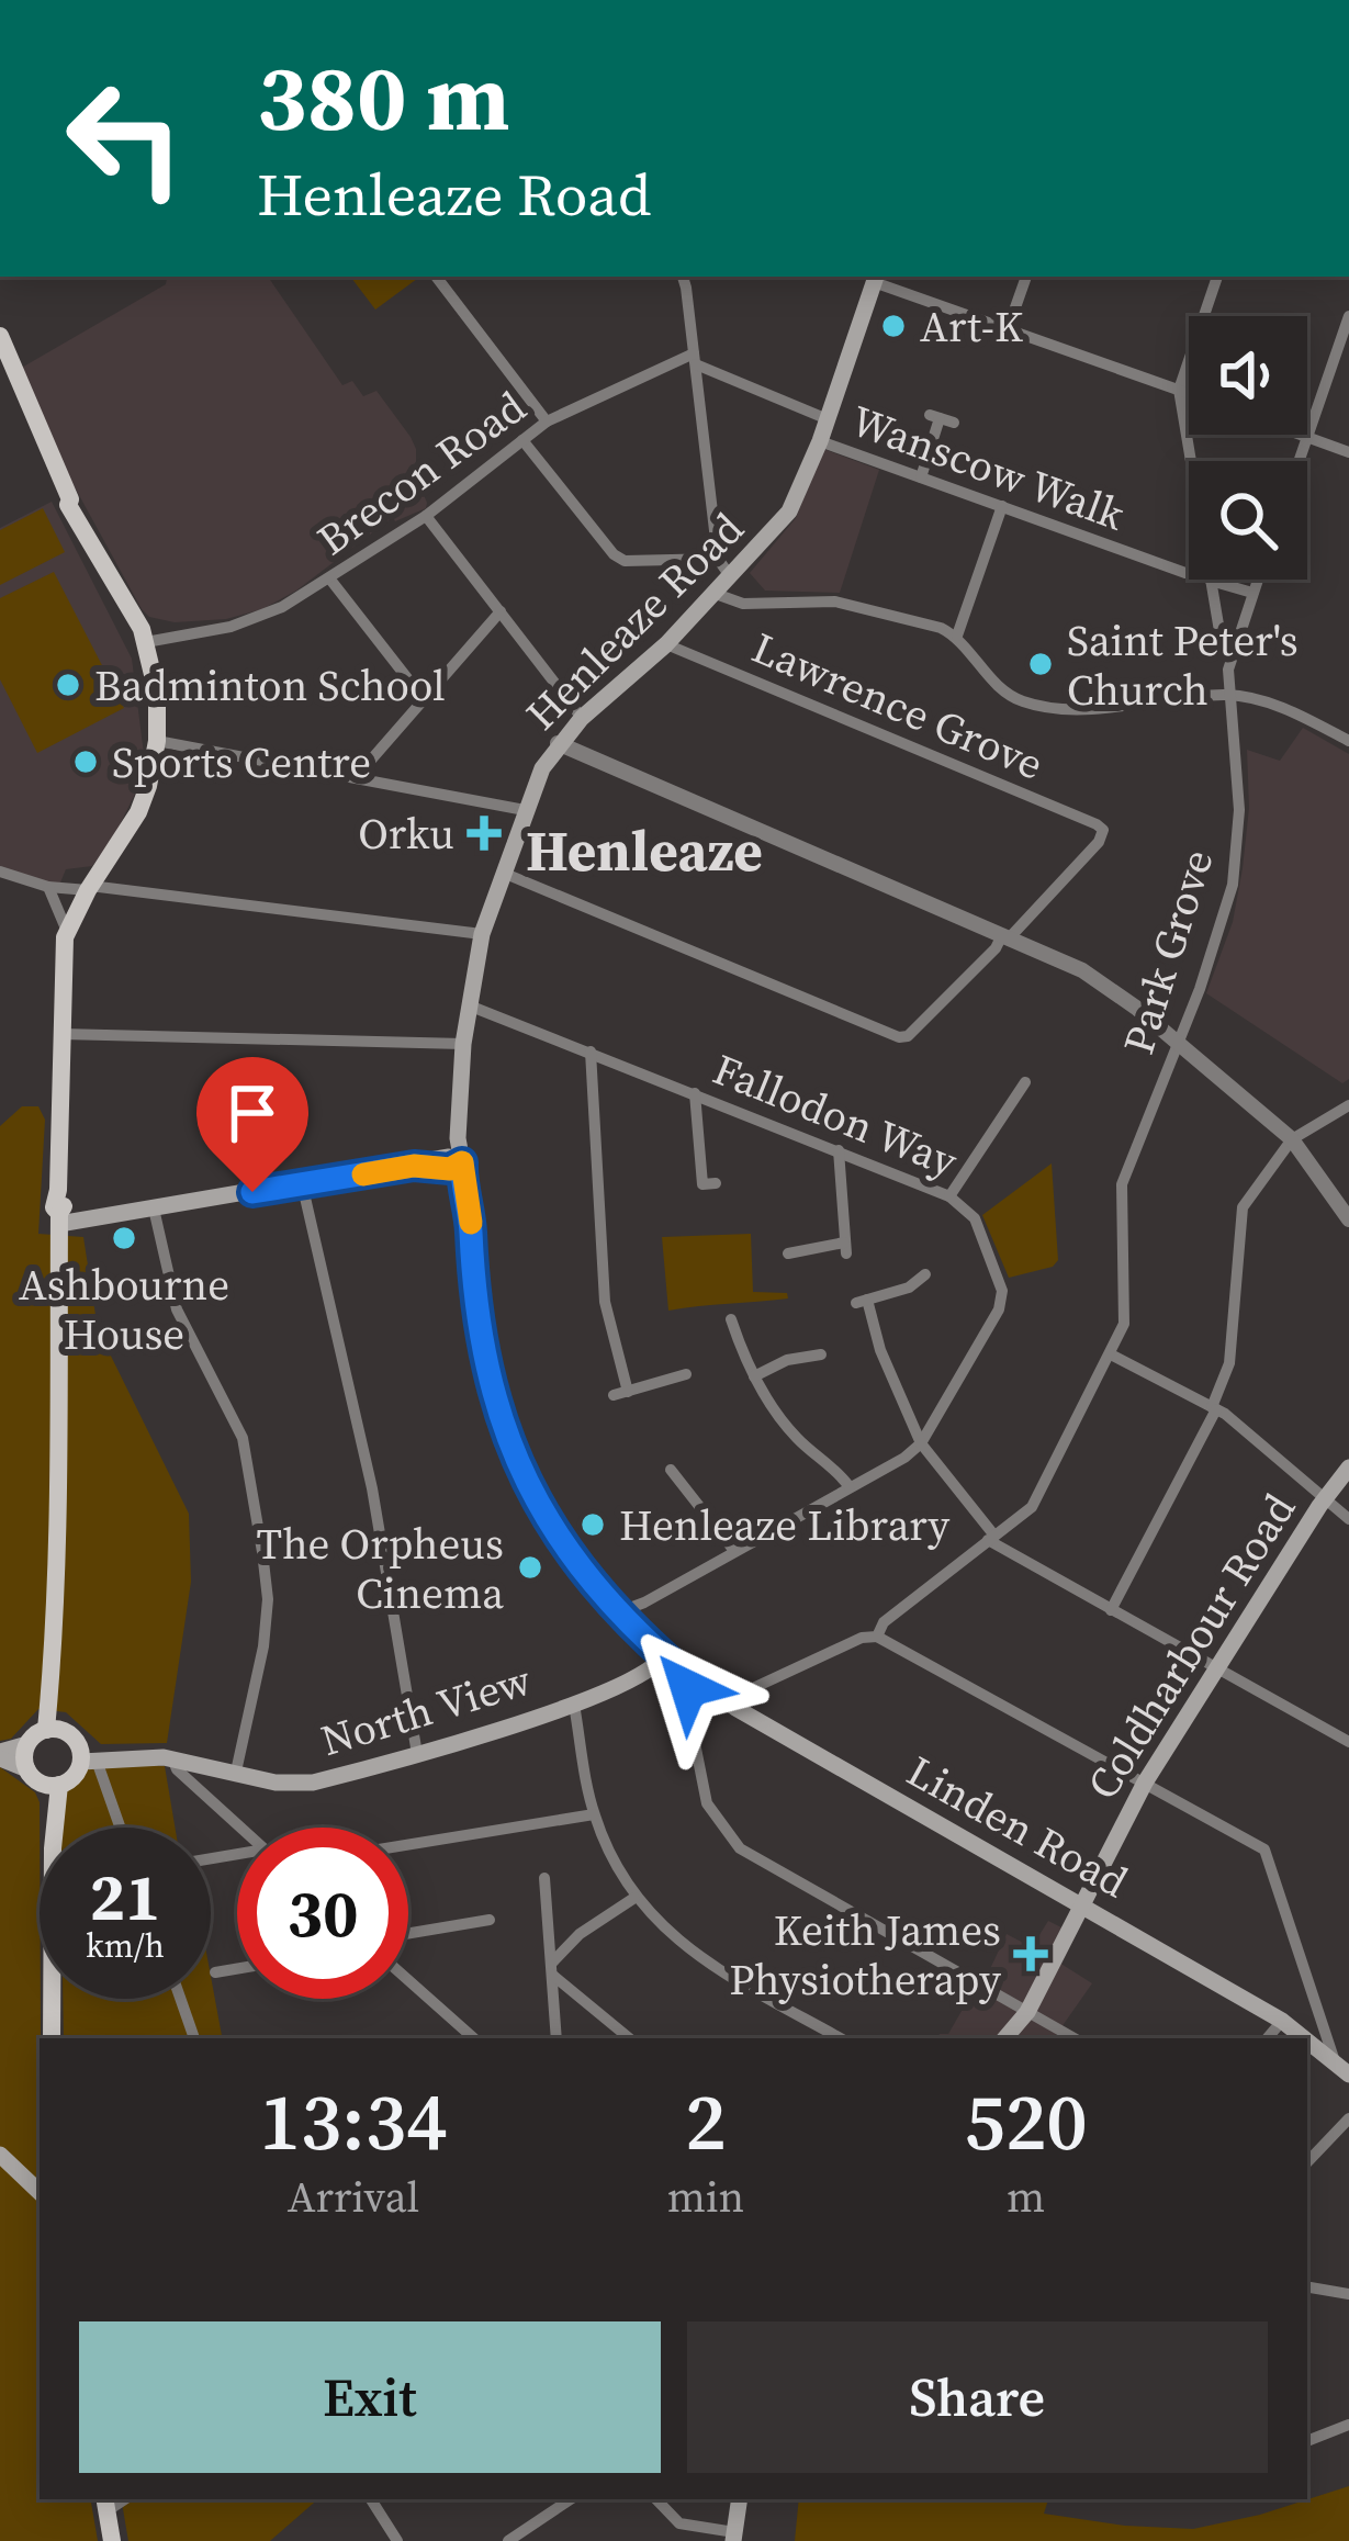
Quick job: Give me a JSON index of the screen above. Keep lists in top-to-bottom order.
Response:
{
  "streets": {
    "main road": [
      "Henleaze Road",
      "Coldharbour Road",
      "North View",
      "Linden Road"
    ],
    "street": [
      "Wanscow Walk",
      "Brecon Road",
      "Lawrence Grove",
      "Park Grove",
      "Fallodon Way"
    ]
  },
  "crossings": [
    ["Wanscow Walk", "Henleaze Road"],
    ["Henleaze Road", "Lawrence Grove"],
    ["Henleaze Road", "Fallodon Way"],
    ["Coldharbour Road", "Linden Road"],
    ["North View", "Linden Road"]
  ],
  "districts": ["Henleaze"],
  "places": {
    "other": [
      "Art-K",
      "Saint Peter's Church",
      "Badminton School",
      "Sports Centre",
      "Ashbourne House",
      "Henleaze Library",
      "The Orpheus Cinema"
    ],
    "health": ["Orku", "Keith James Physiotherapy"]
  },
  "page": {
    "turn": ["380 m", "Henleaze Road"],
    "speed": "21 km/h",
    "limit": "30",
    "eta": [
      "13:34",
      "Arrival",
      "2",
      "min",
      "520",
      "m"
    ],
    "buttons": ["Exit", "Share"]
  }
}
